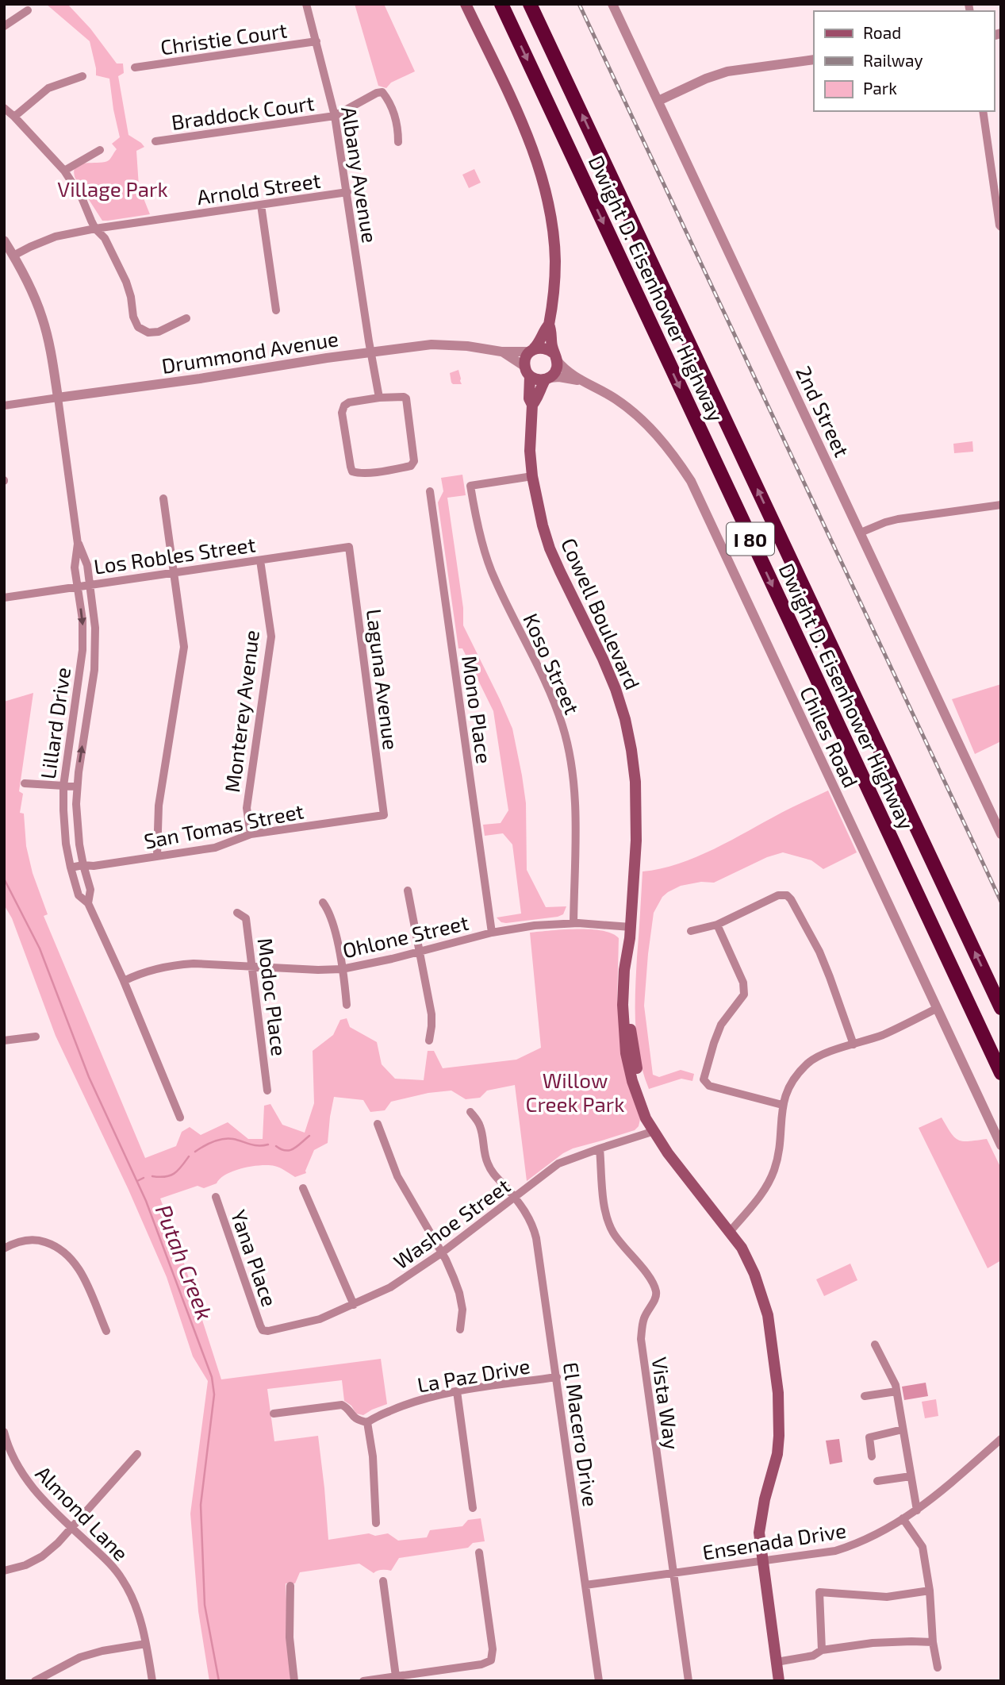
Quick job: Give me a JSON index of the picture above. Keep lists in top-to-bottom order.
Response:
{
  "streets": {
    "highway": ["Dwight D. Eisenhower Highway", "I 80"],
    "main road": ["Cowell Boulevard"],
    "street": [
      "Christie Court",
      "Braddock Court",
      "Albany Avenue",
      "Arnold Street",
      "Drummond Avenue",
      "2nd Street",
      "Los Robles Street",
      "Koso Street",
      "Laguna Avenue",
      "Mono Place",
      "Monterey Avenue",
      "Lillard Drive",
      "Chiles Road",
      "San Tomas Street",
      "Ohlone Street",
      "Modoc Place",
      "Washoe Street",
      "Yana Place",
      "La Paz Drive",
      "Vista Way",
      "El Macero Drive",
      "Almond Lane",
      "Ensenada Drive"
    ]
  },
  "crossings": [
    ["Christie Court", "Albany Avenue"],
    ["Braddock Court", "Albany Avenue"],
    ["Albany Avenue", "Arnold Street"],
    ["Albany Avenue", "Drummond Avenue"],
    ["Arnold Street", "Lillard Drive"],
    ["Drummond Avenue", "Cowell Boulevard"],
    ["Drummond Avenue", "Lillard Drive"],
    ["Los Robles Street", "Laguna Avenue"],
    ["Los Robles Street", "Monterey Avenue"],
    ["Los Robles Street", "Lillard Drive"],
    ["Cowell Boulevard", "Koso Street"],
    ["Cowell Boulevard", "Ohlone Street"],
    ["Cowell Boulevard", "Washoe Street"],
    ["Cowell Boulevard", "Ensenada Drive"],
    ["Koso Street", "Ohlone Street"],
    ["Laguna Avenue", "San Tomas Street"],
    ["Mono Place", "Ohlone Street"],
    ["Monterey Avenue", "San Tomas Street"],
    ["Lillard Drive", "San Tomas Street"],
    ["Lillard Drive", "Ohlone Street"],
    ["Ohlone Street", "Modoc Place"],
    ["Washoe Street", "Yana Place"],
    ["Washoe Street", "Vista Way"],
    ["Washoe Street", "El Macero Drive"],
    ["La Paz Drive", "El Macero Drive"],
    ["Vista Way", "Ensenada Drive"],
    ["El Macero Drive", "Ensenada Drive"]
  ],
  "water": ["Putah Creek"],
  "parks": ["Village Park", "Willow Creek Park"],
  "legend": ["Road", "Railway", "Park"]
}
